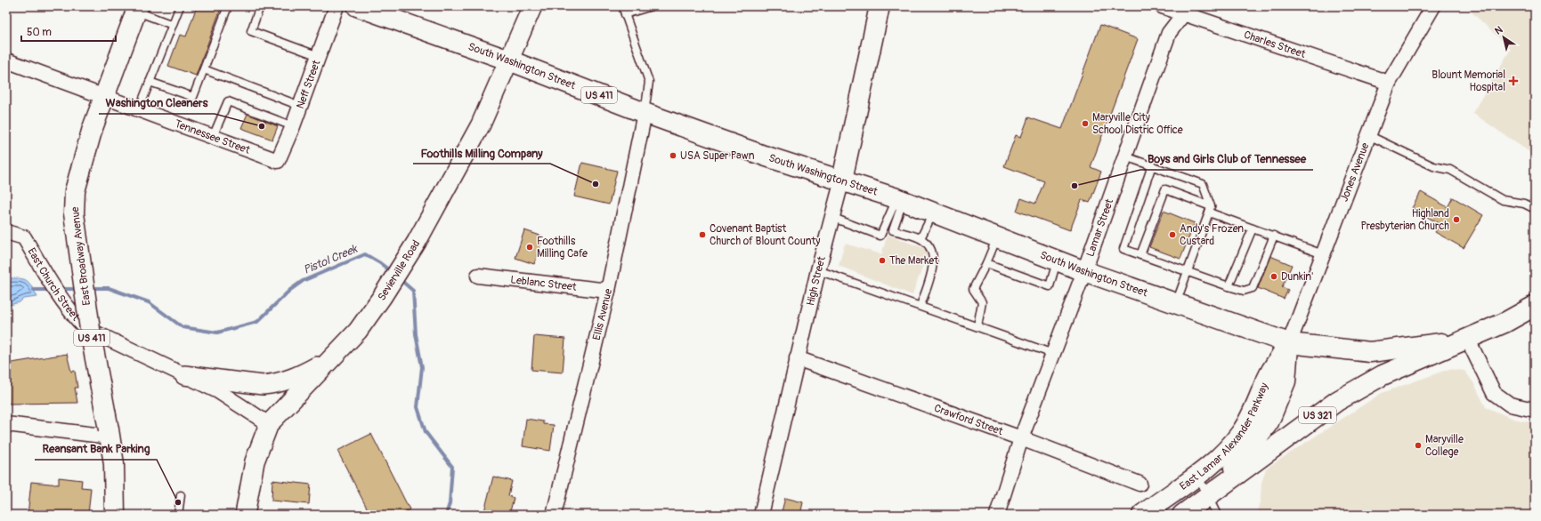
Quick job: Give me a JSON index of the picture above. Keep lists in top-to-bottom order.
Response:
{
  "streets": {
    "main road": [
      "South Washington Street",
      "US 411",
      "East Broadway Avenue",
      "High Street",
      "US 321",
      "East Lamar Alexander Parkway"
    ],
    "street": [
      "Charles Street",
      "Neff Street",
      "Tennessee Street",
      "Jones Avenue",
      "Lamar Street",
      "Sevierville Road",
      "Leblanc Street",
      "East Church Street",
      "Ellis Avenue",
      "Crawford Street"
    ]
  },
  "crossings": [
    ["Charles Street", "Jones Avenue"],
    ["Charles Street", "Lamar Street"],
    ["South Washington Street", "Jones Avenue"],
    ["South Washington Street", "Lamar Street"],
    ["South Washington Street", "Sevierville Road"],
    ["South Washington Street", "High Street"],
    ["South Washington Street", "Ellis Avenue"],
    ["South Washington Street", "East Lamar Alexander Parkway"],
    ["Neff Street", "Tennessee Street"],
    ["Tennessee Street", "East Broadway Avenue"],
    ["Jones Avenue", "East Lamar Alexander Parkway"],
    ["Lamar Street", "Crawford Street"],
    ["Sevierville Road", "East Church Street"],
    ["High Street", "Crawford Street"],
    ["Leblanc Street", "Ellis Avenue"]
  ],
  "water": ["Pistol Creek"],
  "places": {
    "health": ["Blount Memorial Hospital"],
    "other": [
      "Maryville City School Distric Office",
      "Washington Cleaners",
      "USA Super Pawn",
      "Foothills Milling Company",
      "Boys and Girls Club of Tennessee",
      "Highland Presbyterian Church",
      "Covenant Baptist Church of Blount County",
      "Andy's Frozen Custard",
      "Foothills Milling Cafe",
      "The Market",
      "Dunkin'",
      "Maryville College",
      "Reansant Bank Parking"
    ]
  },
  "scale_bar": "50 m",
  "north": "top left"
}
